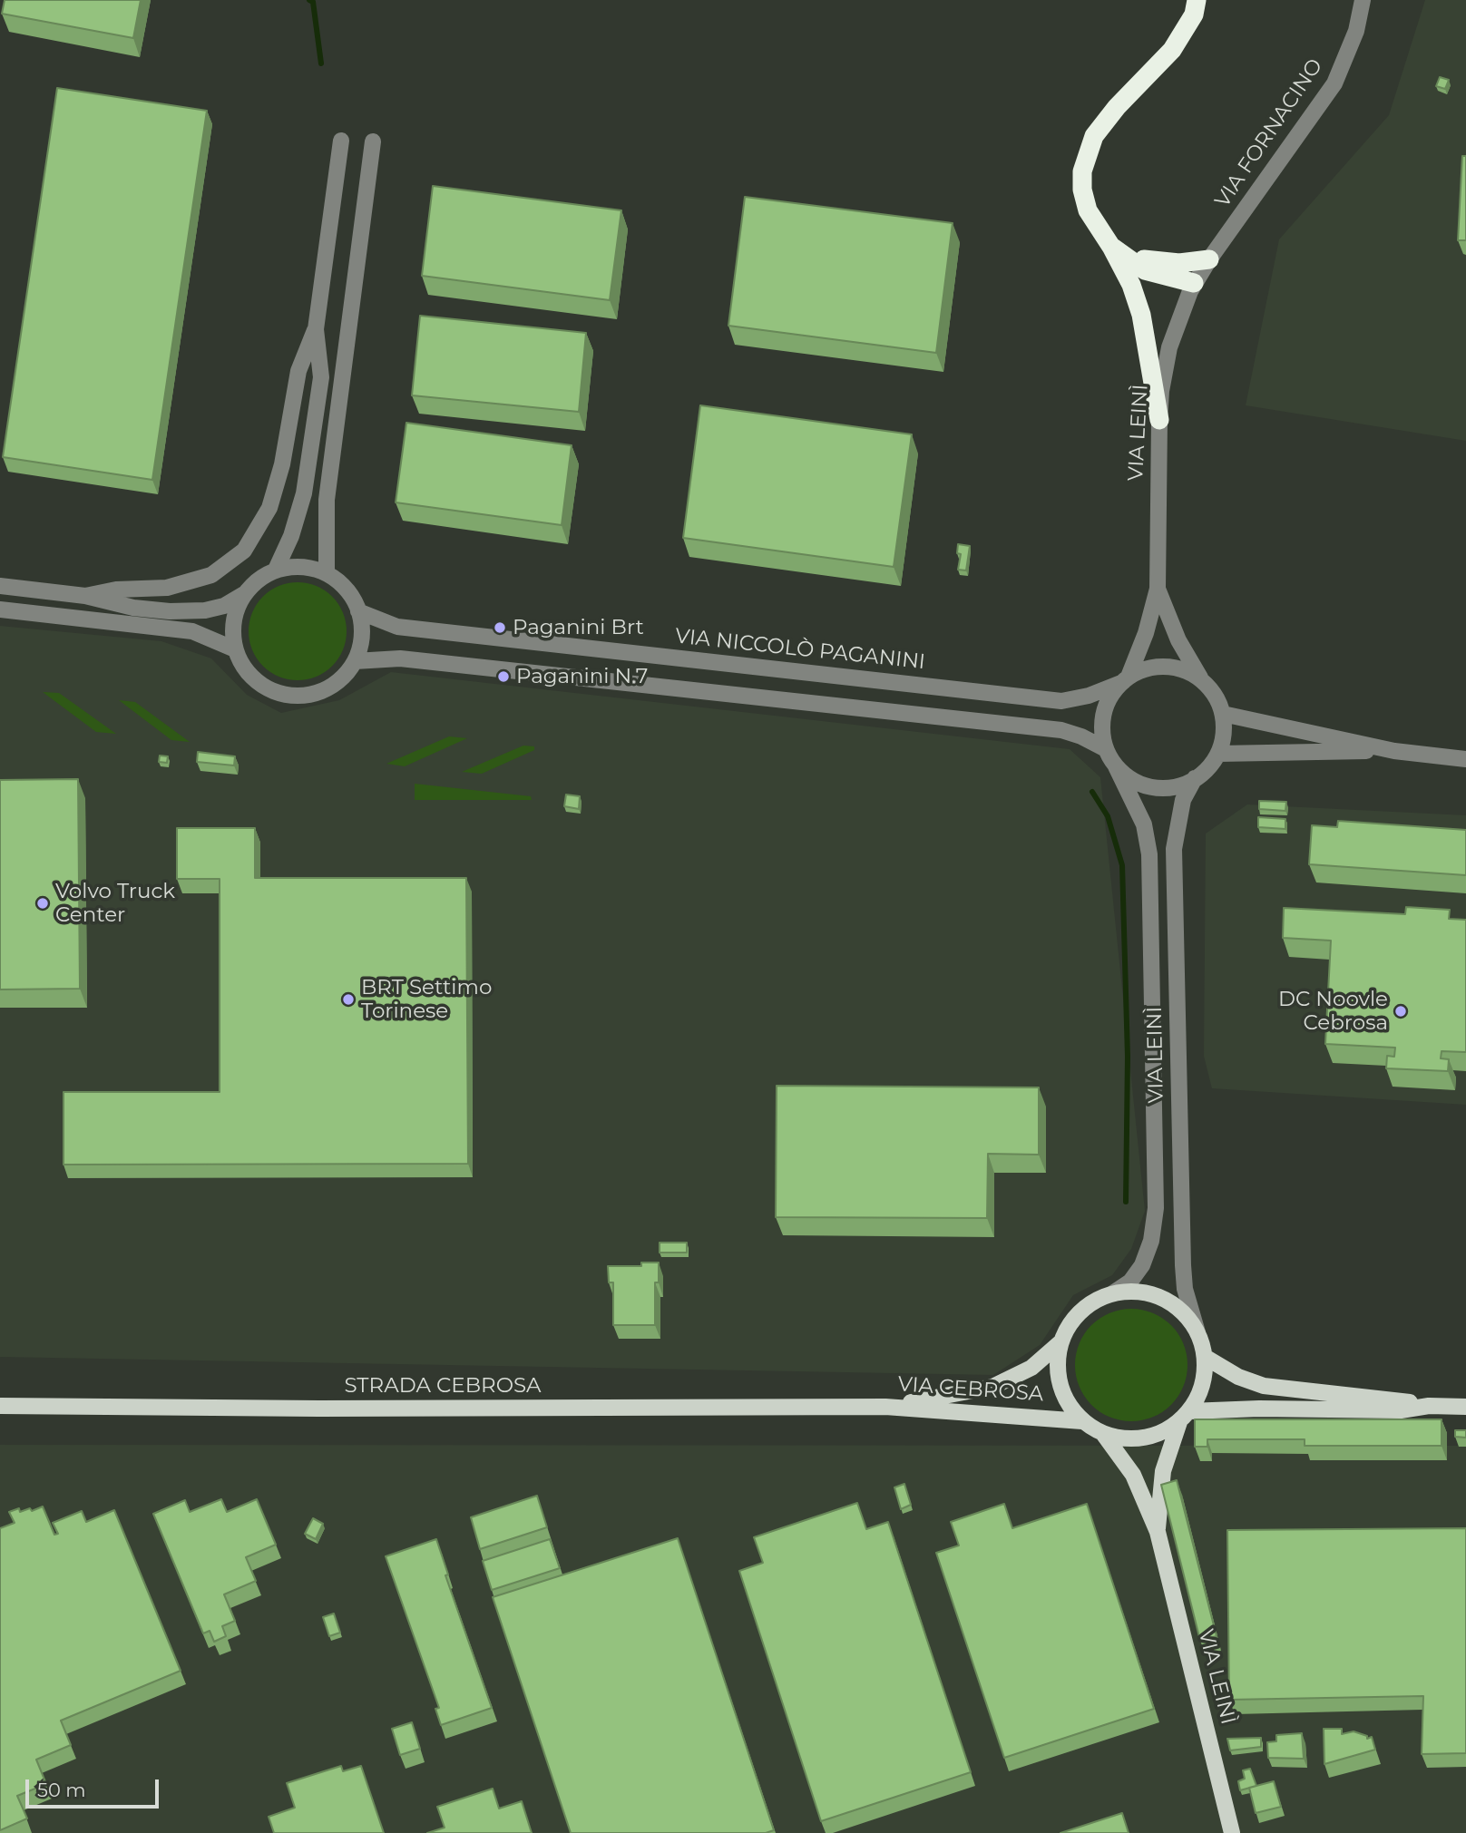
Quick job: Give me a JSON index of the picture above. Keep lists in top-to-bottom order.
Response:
{
  "streets": {
    "main road": ["VIA LEINÌ", "STRADA CEBROSA", "VIA CEBROSA"],
    "street": ["VIA FORNACINO", "VIA NICCOLÒ PAGANINI"]
  },
  "crossings": [
    ["VIA FORNACINO", "VIA LEINÌ"],
    ["VIA LEINÌ", "VIA NICCOLÒ PAGANINI"],
    ["VIA LEINÌ", "VIA CEBROSA"],
    ["STRADA CEBROSA", "VIA CEBROSA"]
  ],
  "places": [
    "Paganini Brt",
    "Paganini N.7",
    "Volvo Truck Center",
    "BRT Settimo Torinese",
    "DC Noovle Cebrosa"
  ],
  "scale_bar": "50 m"
}
